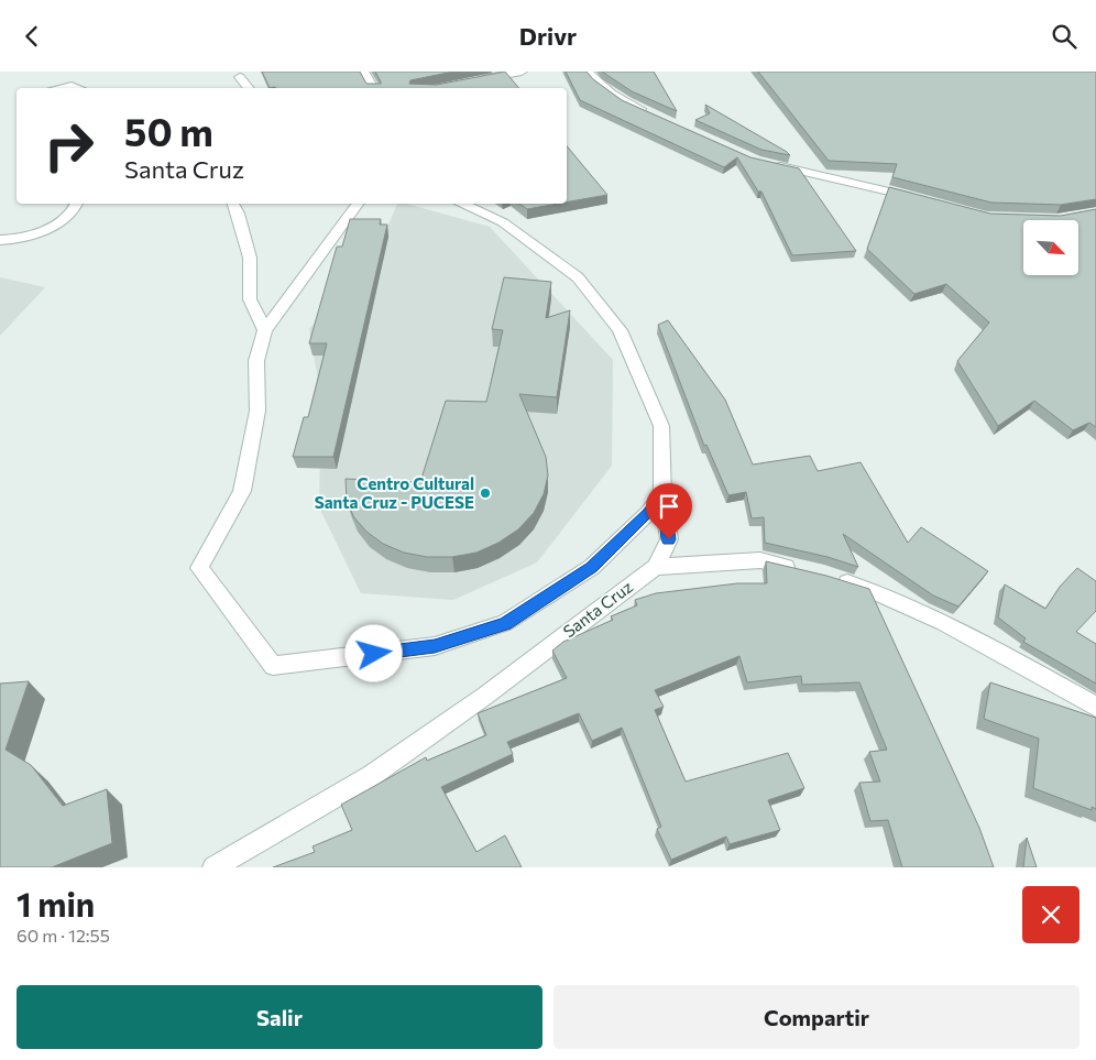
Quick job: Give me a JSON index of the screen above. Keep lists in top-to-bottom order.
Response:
{
  "streets": {
    "street": ["Santa Cruz"]
  },
  "places": ["Centro Cultural Santa Cruz - PUCESE"],
  "north": "bottom right",
  "page": {
    "header": "Drivr",
    "turn": ["50 m", "Santa Cruz"],
    "heading": ["1 min", "60 m · 12:55"],
    "buttons": ["Salir", "Compartir"]
  }
}
